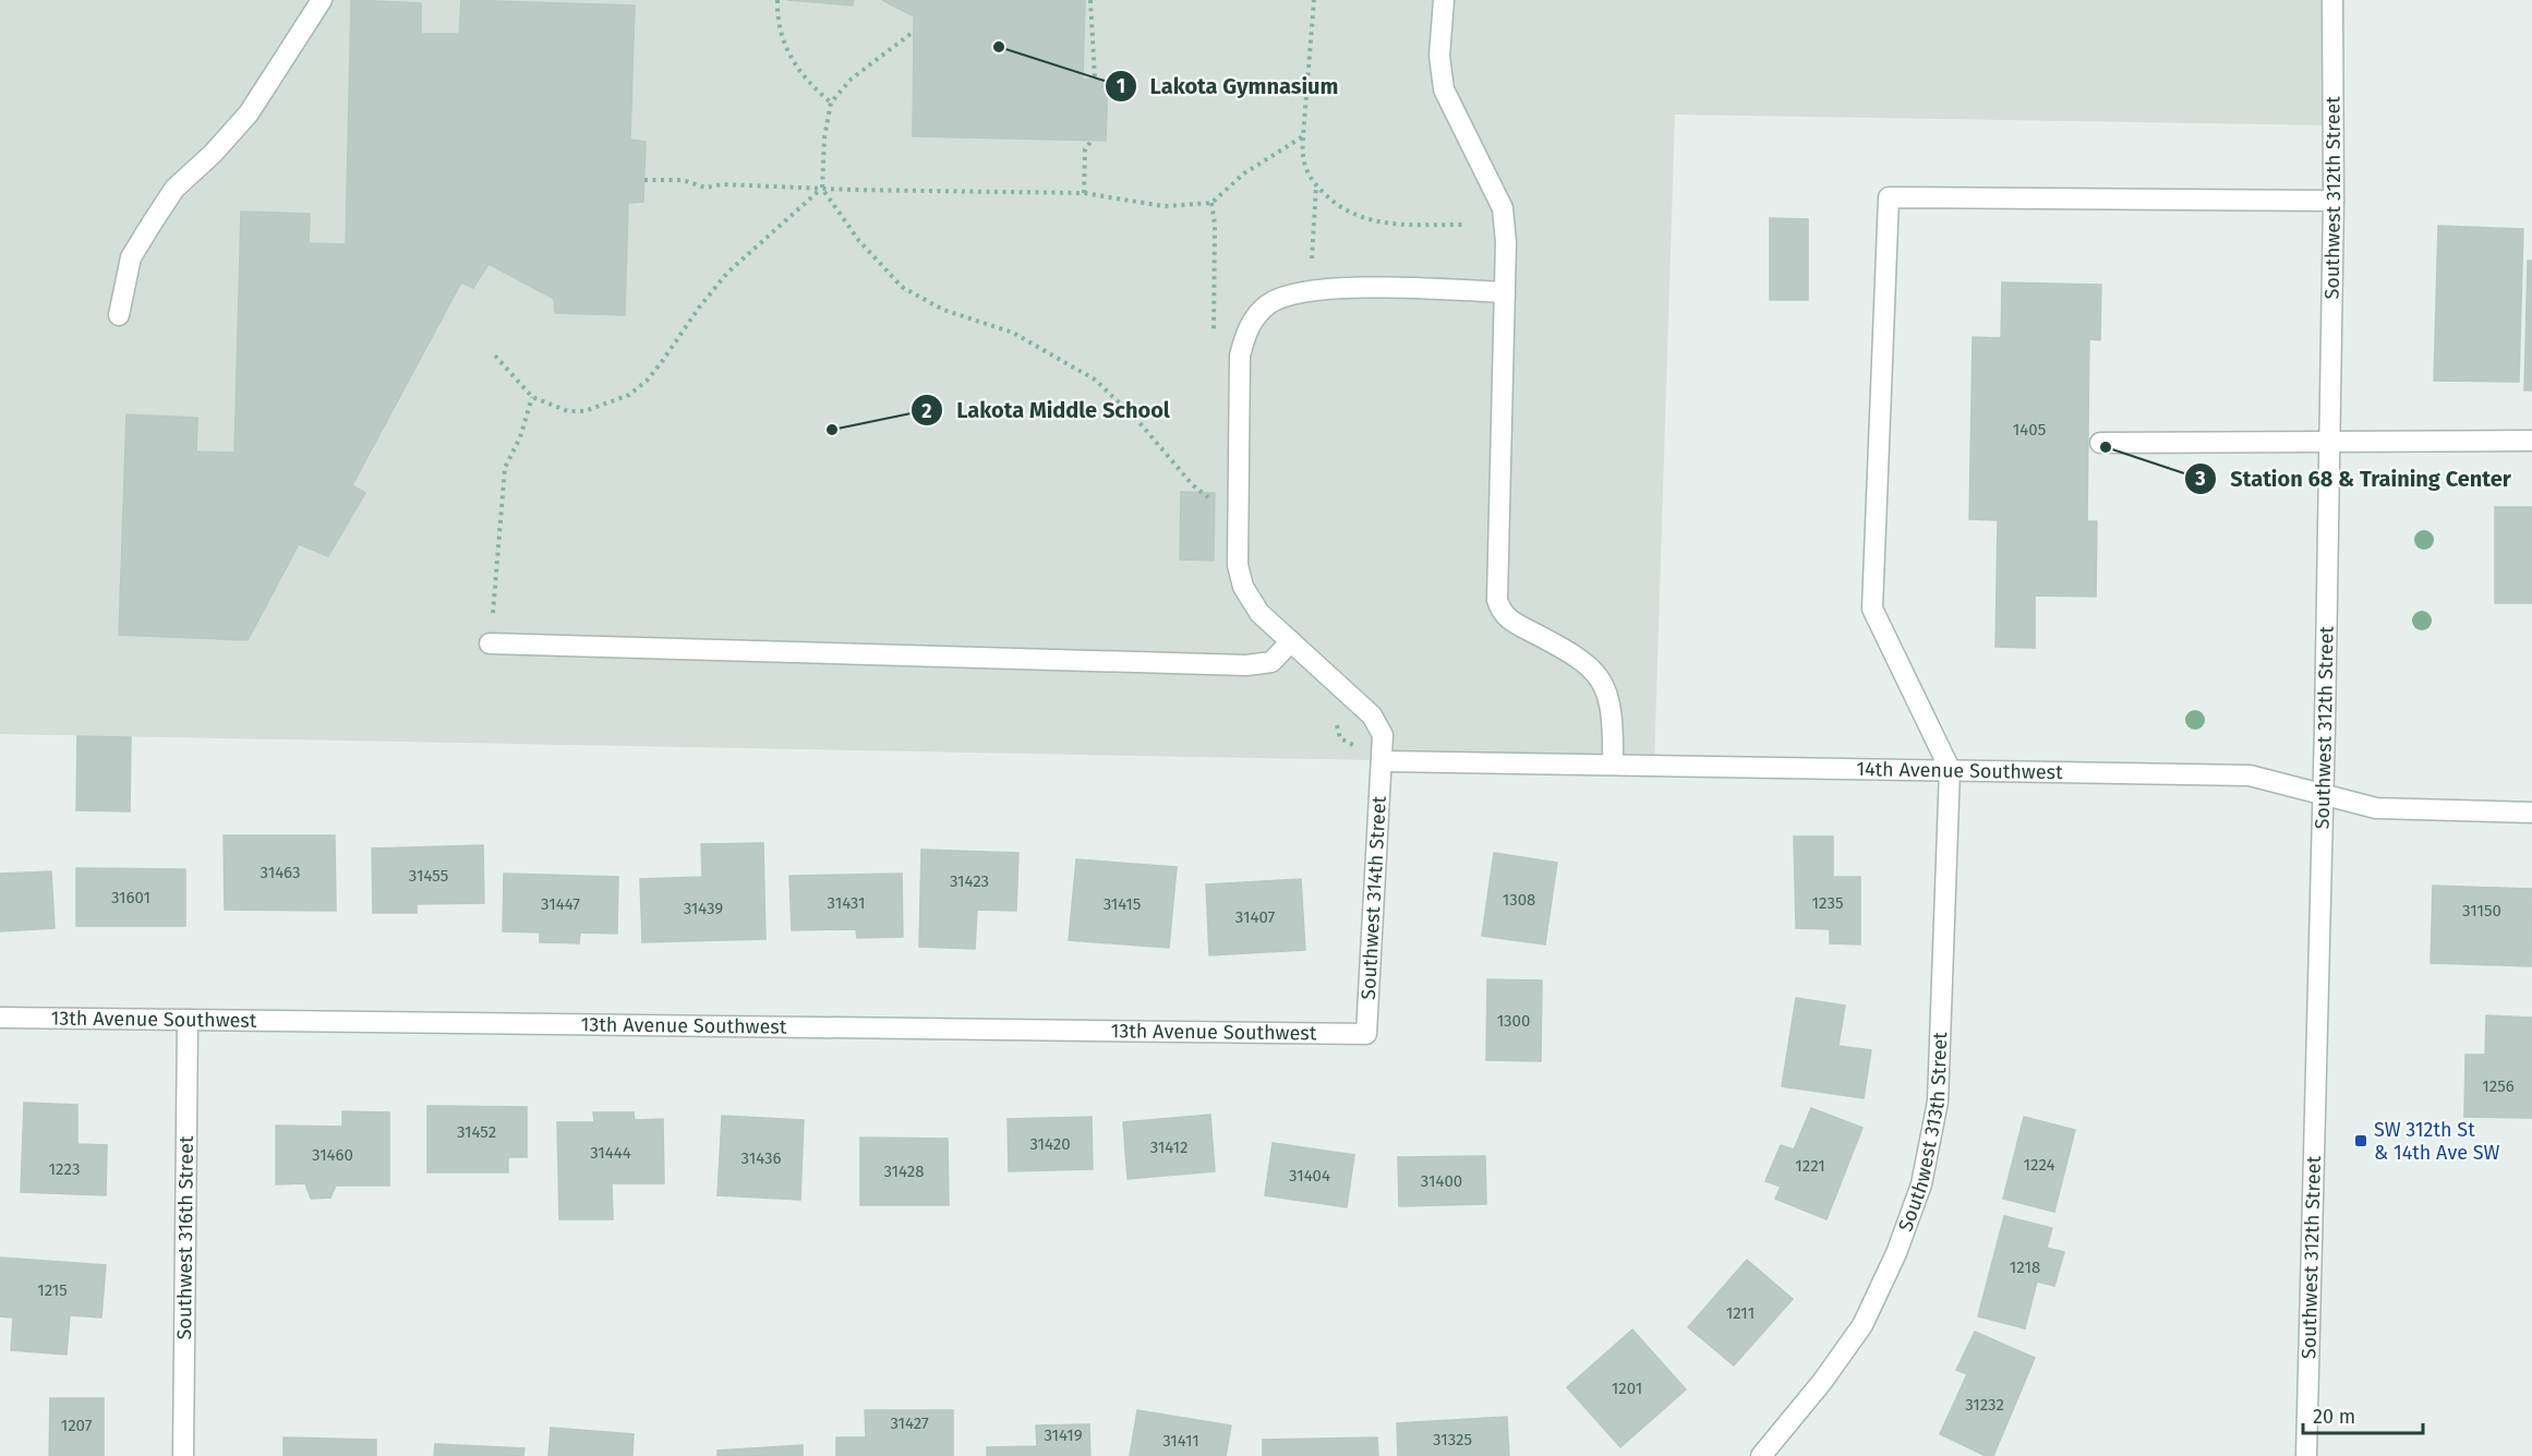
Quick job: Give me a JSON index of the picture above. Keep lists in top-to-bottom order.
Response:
{
  "streets": {
    "street": [
      "Southwest 312th Street",
      "14th Avenue Southwest",
      "Southwest 314th Street",
      "13th Avenue Southwest",
      "Southwest 313th Street",
      "Southwest 316th Street"
    ]
  },
  "crossings": [
    ["Southwest 312th Street", "14th Avenue Southwest"],
    ["14th Avenue Southwest", "Southwest 314th Street"],
    ["14th Avenue Southwest", "Southwest 313th Street"],
    ["Southwest 314th Street", "13th Avenue Southwest"],
    ["13th Avenue Southwest", "Southwest 316th Street"]
  ],
  "places": {
    "other": ["Lakota Gymnasium", "Lakota Middle School", "Station 68 & Training Center"],
    "transit": ["SW 312th St & 14th Ave SW"]
  },
  "house_numbers": [
    "1405",
    "31463",
    "31455",
    "31423",
    "31601",
    "1308",
    "31431",
    "1235",
    "31447",
    "31415",
    "31439",
    "31150",
    "31407",
    "1300",
    "1256",
    "31452",
    "31420",
    "31412",
    "31444",
    "31460",
    "31436",
    "1224",
    "1221",
    "1223",
    "31428",
    "31404",
    "31400",
    "1218",
    "1215",
    "1211",
    "1201",
    "31232",
    "31427",
    "1207",
    "31419",
    "31325",
    "31411"
  ],
  "scale_bar": "20 m"
}
